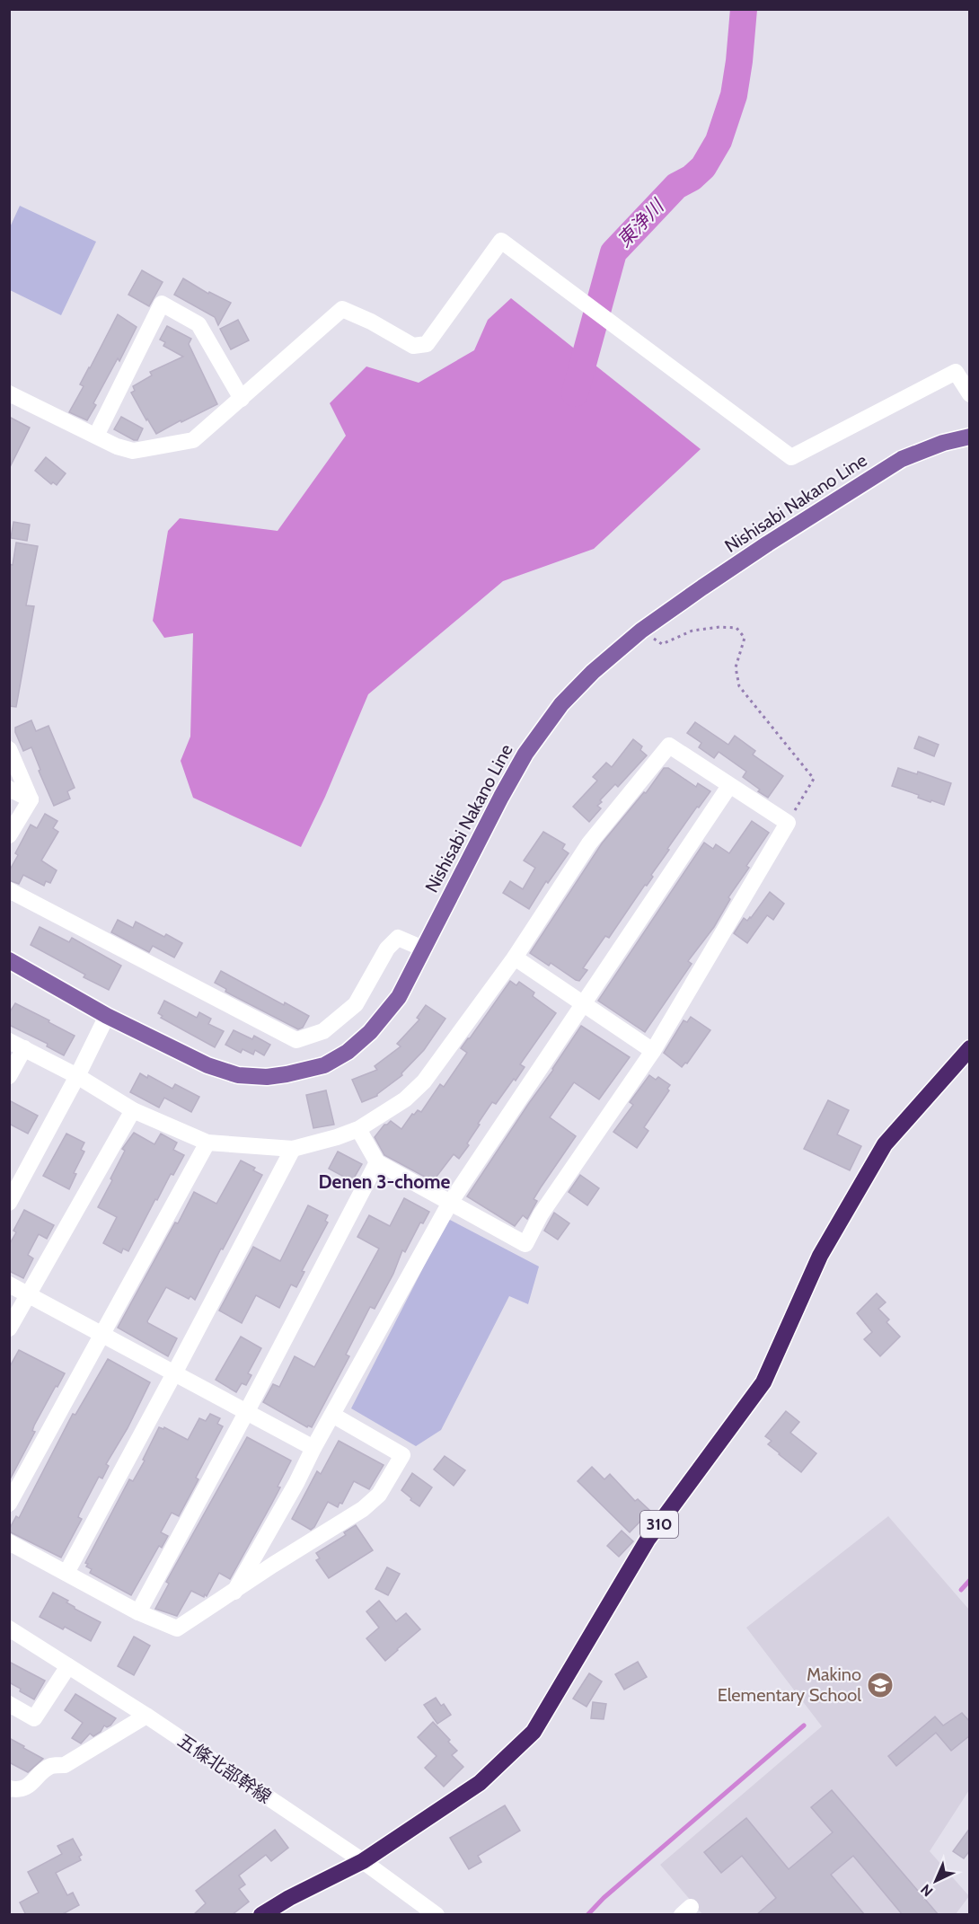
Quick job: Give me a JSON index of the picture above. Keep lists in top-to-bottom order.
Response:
{
  "streets": {
    "highway": ["310"],
    "main road": ["Nishisabi Nakano Line"],
    "street": ["五條北部幹線"]
  },
  "crossings": [
    ["310", "五條北部幹線"]
  ],
  "districts": ["Denen 3-chome"],
  "water": ["東浄川"],
  "places": {
    "school or university": ["Makino Elementary School"]
  },
  "north": "bottom left"
}
